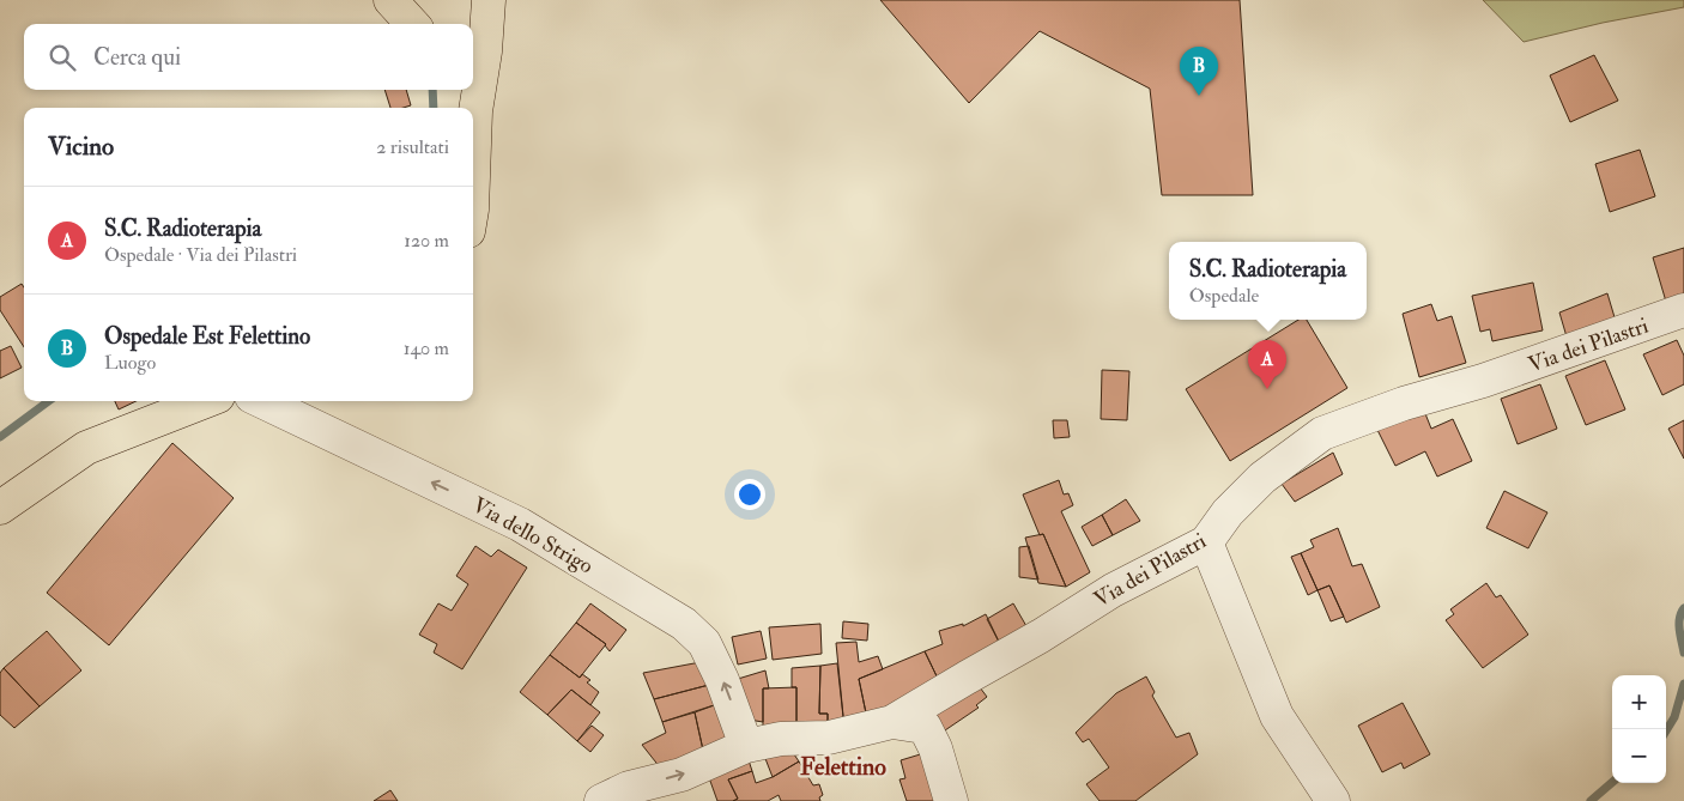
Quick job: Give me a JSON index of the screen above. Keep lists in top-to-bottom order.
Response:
{
  "streets": {
    "street": ["Via dei Pilastri", "Via dello Strigo"]
  },
  "crossings": [
    ["Via dei Pilastri", "Via dello Strigo"]
  ],
  "one_way": ["Via dello Strigo"],
  "districts": ["Felettino"],
  "page": {
    "search": "Cerca qui",
    "pins": ["B", "A"],
    "heading": ["Vicino", "2 risultati"],
    "list": [
      {
        "mark": "A",
        "name": "S.C. Radioterapia",
        "note": "Ospedale · Via dei Pilastri",
        "value": "120 m"
      },
      {
        "mark": "B",
        "name": "Ospedale Est Felettino",
        "note": "Luogo",
        "value": "140 m"
      }
    ],
    "popup": ["S.C. Radioterapia", "Ospedale"],
    "map_buttons": ["+", "−"]
  }
}
